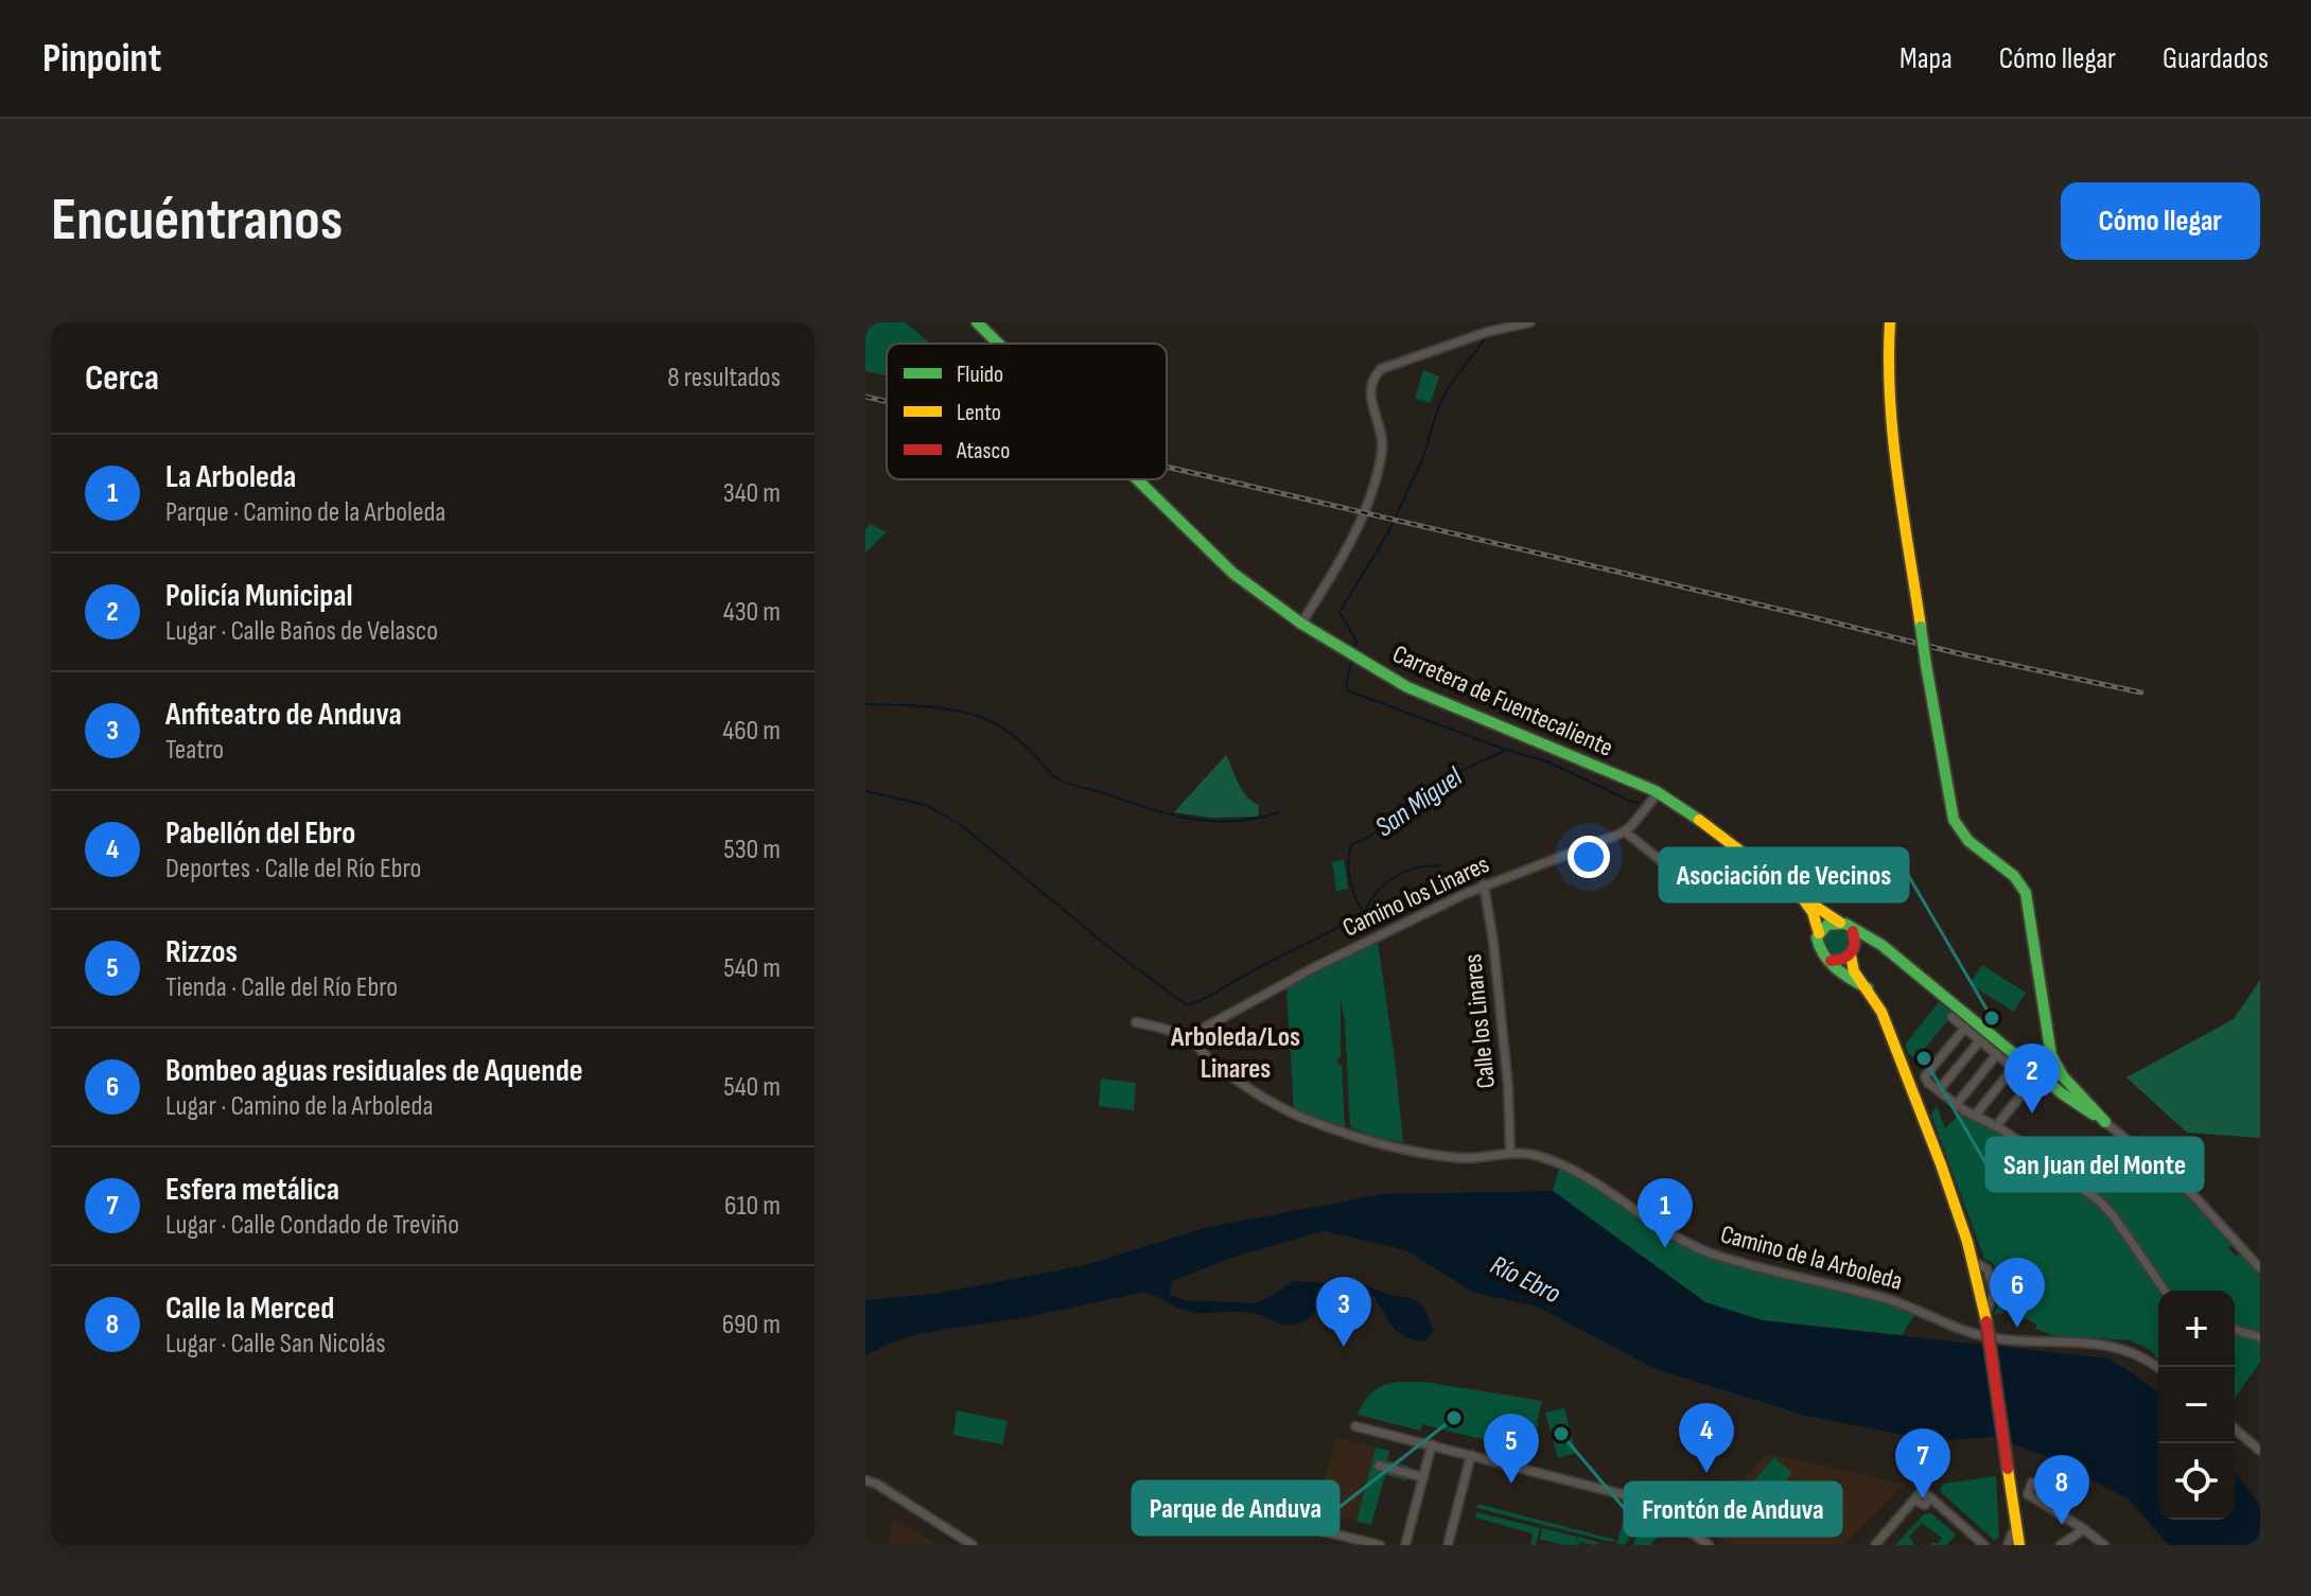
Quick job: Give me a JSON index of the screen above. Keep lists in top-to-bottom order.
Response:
{
  "streets": {
    "main road": ["Carretera de Fuentecaliente"],
    "street": ["Camino los Linares", "Calle los Linares", "Camino de la Arboleda"]
  },
  "crossings": [
    ["Carretera de Fuentecaliente", "Camino los Linares"],
    ["Camino los Linares", "Calle los Linares"],
    ["Camino los Linares", "Camino de la Arboleda"],
    ["Calle los Linares", "Camino de la Arboleda"]
  ],
  "districts": ["Arboleda/Los Linares"],
  "water": ["San Miguel", "Río Ebro"],
  "places": [
    "Asociación de Vecinos",
    "San Juan del Monte",
    "Parque de Anduva",
    "Frontón de Anduva"
  ],
  "legend": ["Fluido", "Lento", "Atasco"],
  "page": {
    "header": "Pinpoint",
    "nav": ["Mapa", "Cómo llegar", "Guardados"],
    "buttons": "Cómo llegar",
    "title": "Encuéntranos",
    "heading": ["Cerca", "8 resultados"],
    "list": [
      {
        "mark": "1",
        "name": "La Arboleda",
        "note": "Parque · Camino de la Arboleda",
        "value": "340 m"
      },
      {
        "mark": "2",
        "name": "Policía Municipal",
        "note": "Lugar · Calle Baños de Velasco",
        "value": "430 m"
      },
      {
        "mark": "3",
        "name": "Anfiteatro de Anduva",
        "note": "Teatro",
        "value": "460 m"
      },
      {
        "mark": "4",
        "name": "Pabellón del Ebro",
        "note": "Deportes · Calle del Río Ebro",
        "value": "530 m"
      },
      {
        "mark": "5",
        "name": "Rizzos",
        "note": "Tienda · Calle del Río Ebro",
        "value": "540 m"
      },
      {
        "mark": "6",
        "name": "Bombeo aguas residuales de Aquende",
        "note": "Lugar · Camino de la Arboleda",
        "value": "540 m"
      },
      {
        "mark": "7",
        "name": "Esfera metálica",
        "note": "Lugar · Calle Condado de Treviño",
        "value": "610 m"
      },
      {
        "mark": "8",
        "name": "Calle la Merced",
        "note": "Lugar · Calle San Nicolás",
        "value": "690 m"
      }
    ],
    "pins": [
      "2",
      "1",
      "6",
      "3",
      "4",
      "5",
      "7",
      "8"
    ],
    "map_buttons": ["+", "−"]
  }
}
